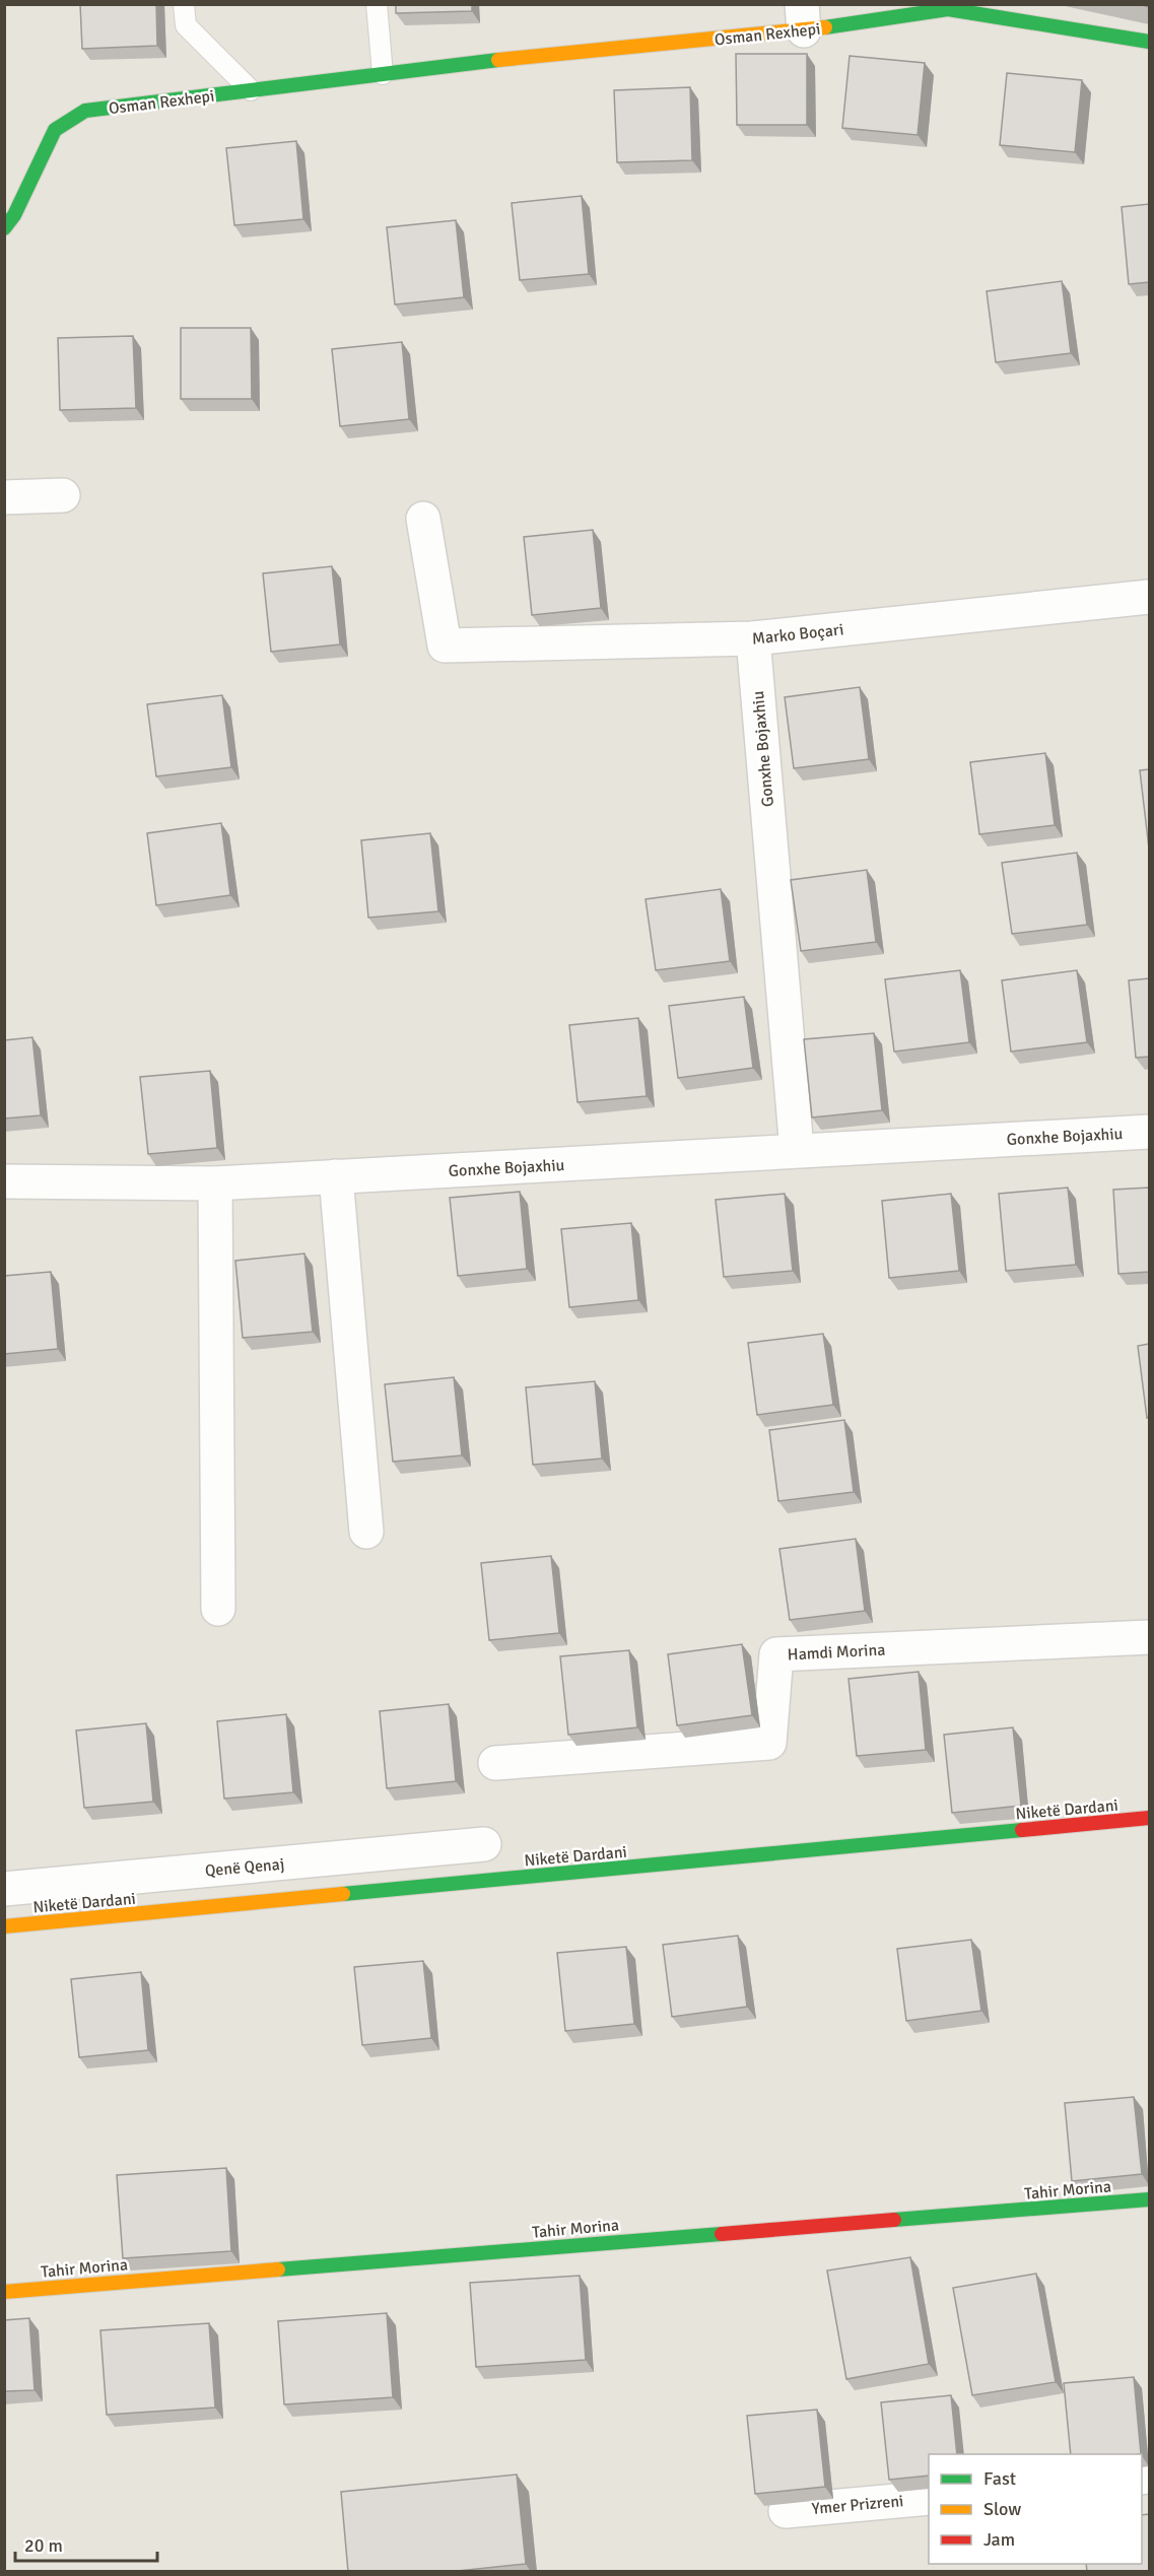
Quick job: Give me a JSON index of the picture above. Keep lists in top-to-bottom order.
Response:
{
  "streets": {
    "street": [
      "Osman Rexhepi",
      "Marko Boçari",
      "Gonxhe Bojaxhiu",
      "Hamdi Morina",
      "Niketë Dardani",
      "Qenë Qenaj",
      "Tahir Morina",
      "Ymer Prizreni"
    ]
  },
  "crossings": [
    ["Marko Boçari", "Gonxhe Bojaxhiu"]
  ],
  "legend": ["Fast", "Slow", "Jam"],
  "scale_bar": "20 m"
}
